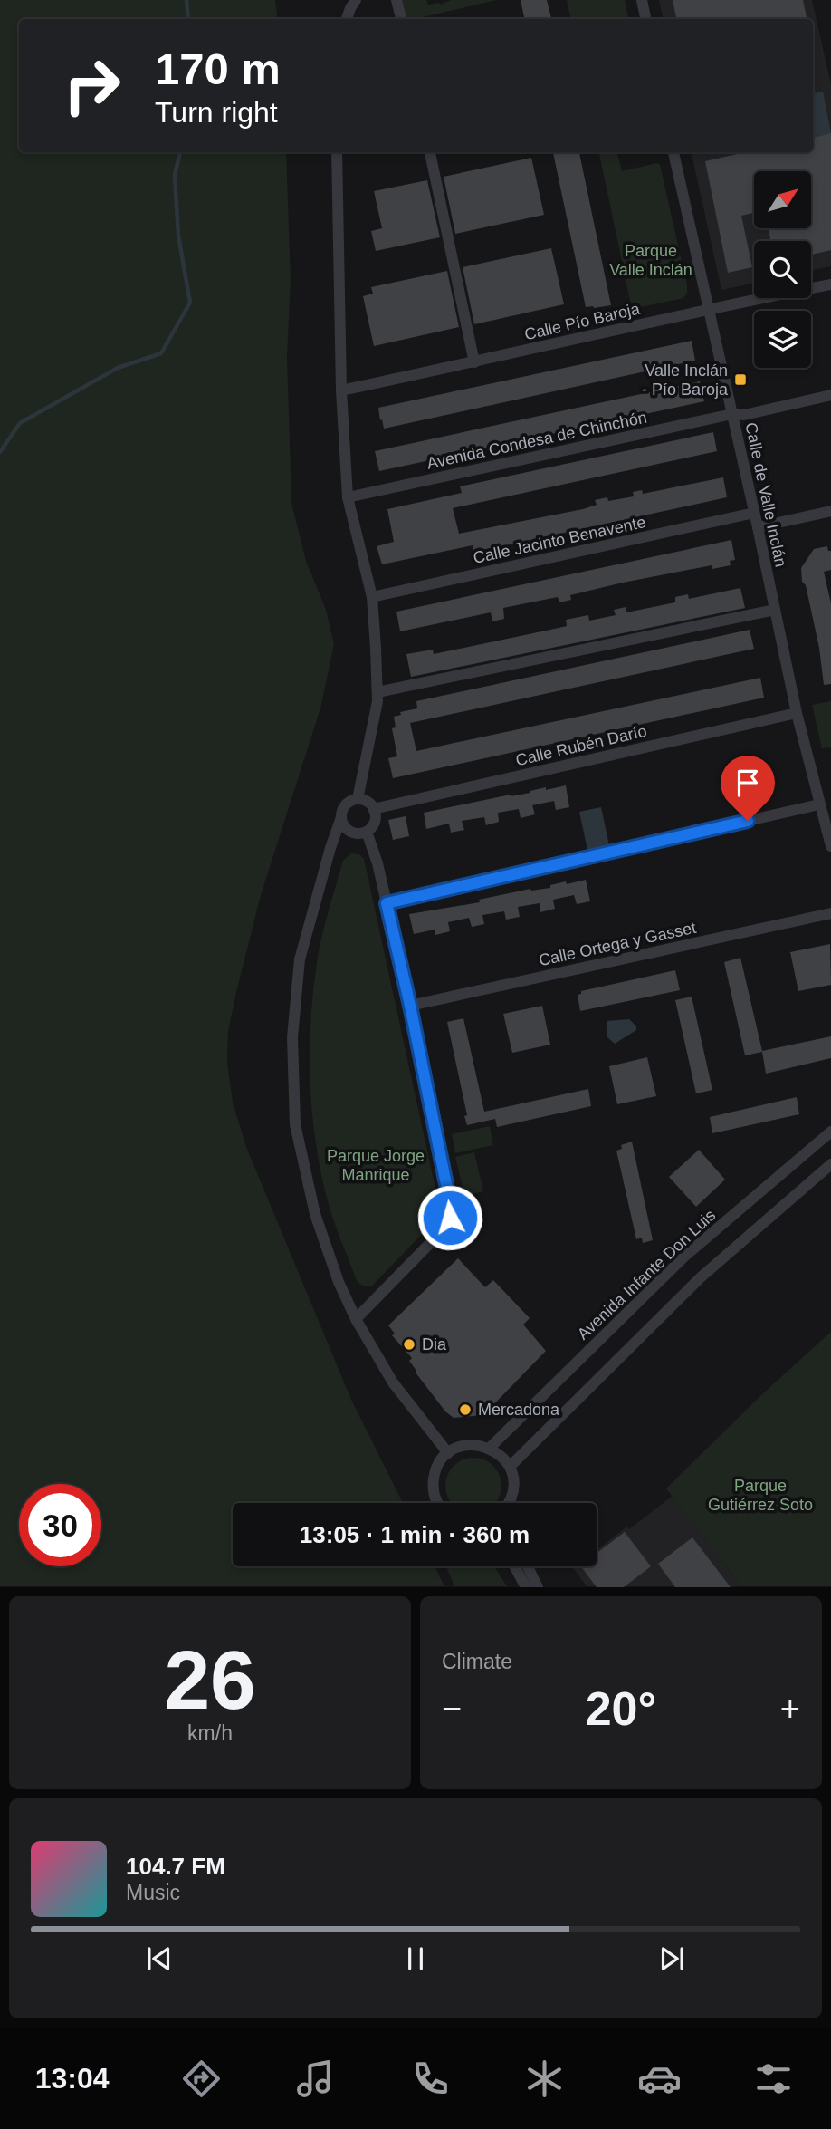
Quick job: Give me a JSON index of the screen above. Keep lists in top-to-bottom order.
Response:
{
  "streets": {
    "street": [
      "Calle Pío Baroja",
      "Avenida Condesa de Chinchón",
      "Calle de Valle Inclán",
      "Calle Jacinto Benavente",
      "Calle Rubén Darío",
      "Calle Ortega y Gasset",
      "Avenida Infante Don Luis"
    ]
  },
  "crossings": [
    ["Calle Pío Baroja", "Calle de Valle Inclán"],
    ["Avenida Condesa de Chinchón", "Calle de Valle Inclán"],
    ["Calle de Valle Inclán", "Calle Jacinto Benavente"],
    ["Calle de Valle Inclán", "Calle Rubén Darío"]
  ],
  "parks": ["Parque Valle Inclán", "Parque Jorge Manrique", "Parque Gutiérrez Soto"],
  "places": {
    "transit": ["Valle Inclán - Pío Baroja"],
    "other": ["Dia", "Mercadona"]
  },
  "north": "top right",
  "page": {
    "turn": ["170 m", "Turn right"],
    "limit": "30",
    "trip": "13:05 · 1 min · 360 m",
    "tile": [
      ["26", "km/h"],
      "Climate"
    ],
    "heat": ["−", "20°", "+"],
    "song": ["104.7 FM", "Music"],
    "tabs": "13:04"
  }
}
